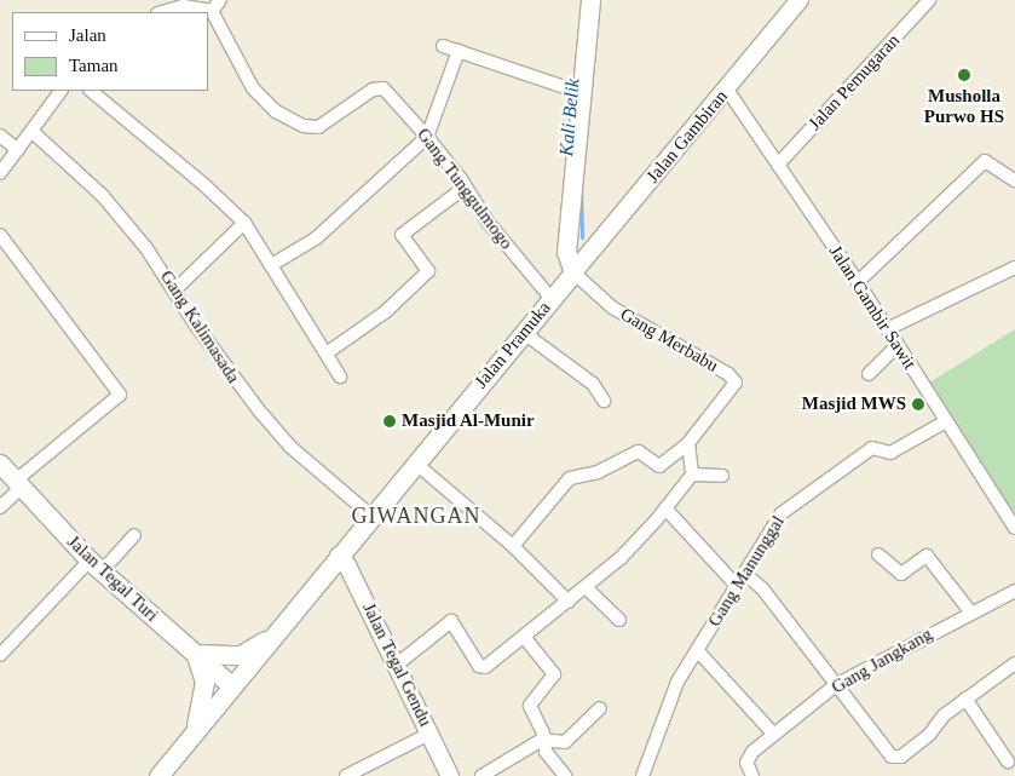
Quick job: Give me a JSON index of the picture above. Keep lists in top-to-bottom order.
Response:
{
  "streets": {
    "main road": ["Jalan Pramuka", "Jalan Tegal Turi"],
    "street": [
      "Jalan Pemugaran",
      "Jalan Gambiran",
      "Gang Tunggulmogo",
      "Jalan Gambir Sawit",
      "Gang Kalimasada",
      "Gang Merbabu",
      "Gang Manunggal",
      "Gang Jangkang",
      "Jalan Tegal Gendu"
    ]
  },
  "crossings": [
    ["Jalan Pemugaran", "Jalan Gambir Sawit"],
    ["Jalan Gambiran", "Jalan Gambir Sawit"],
    ["Jalan Gambiran", "Gang Merbabu"],
    ["Jalan Gambiran", "Jalan Pramuka"],
    ["Gang Tunggulmogo", "Jalan Pramuka"],
    ["Jalan Gambir Sawit", "Gang Manunggal"],
    ["Gang Kalimasada", "Jalan Pramuka"],
    ["Gang Merbabu", "Jalan Pramuka"],
    ["Jalan Pramuka", "Jalan Tegal Turi"],
    ["Jalan Pramuka", "Jalan Tegal Gendu"]
  ],
  "districts": ["GIWANGAN"],
  "water": ["Kali Belik"],
  "places": ["Musholla Purwo HS", "Masjid MWS", "Masjid Al-Munir"],
  "legend": ["Jalan", "Taman"]
}
